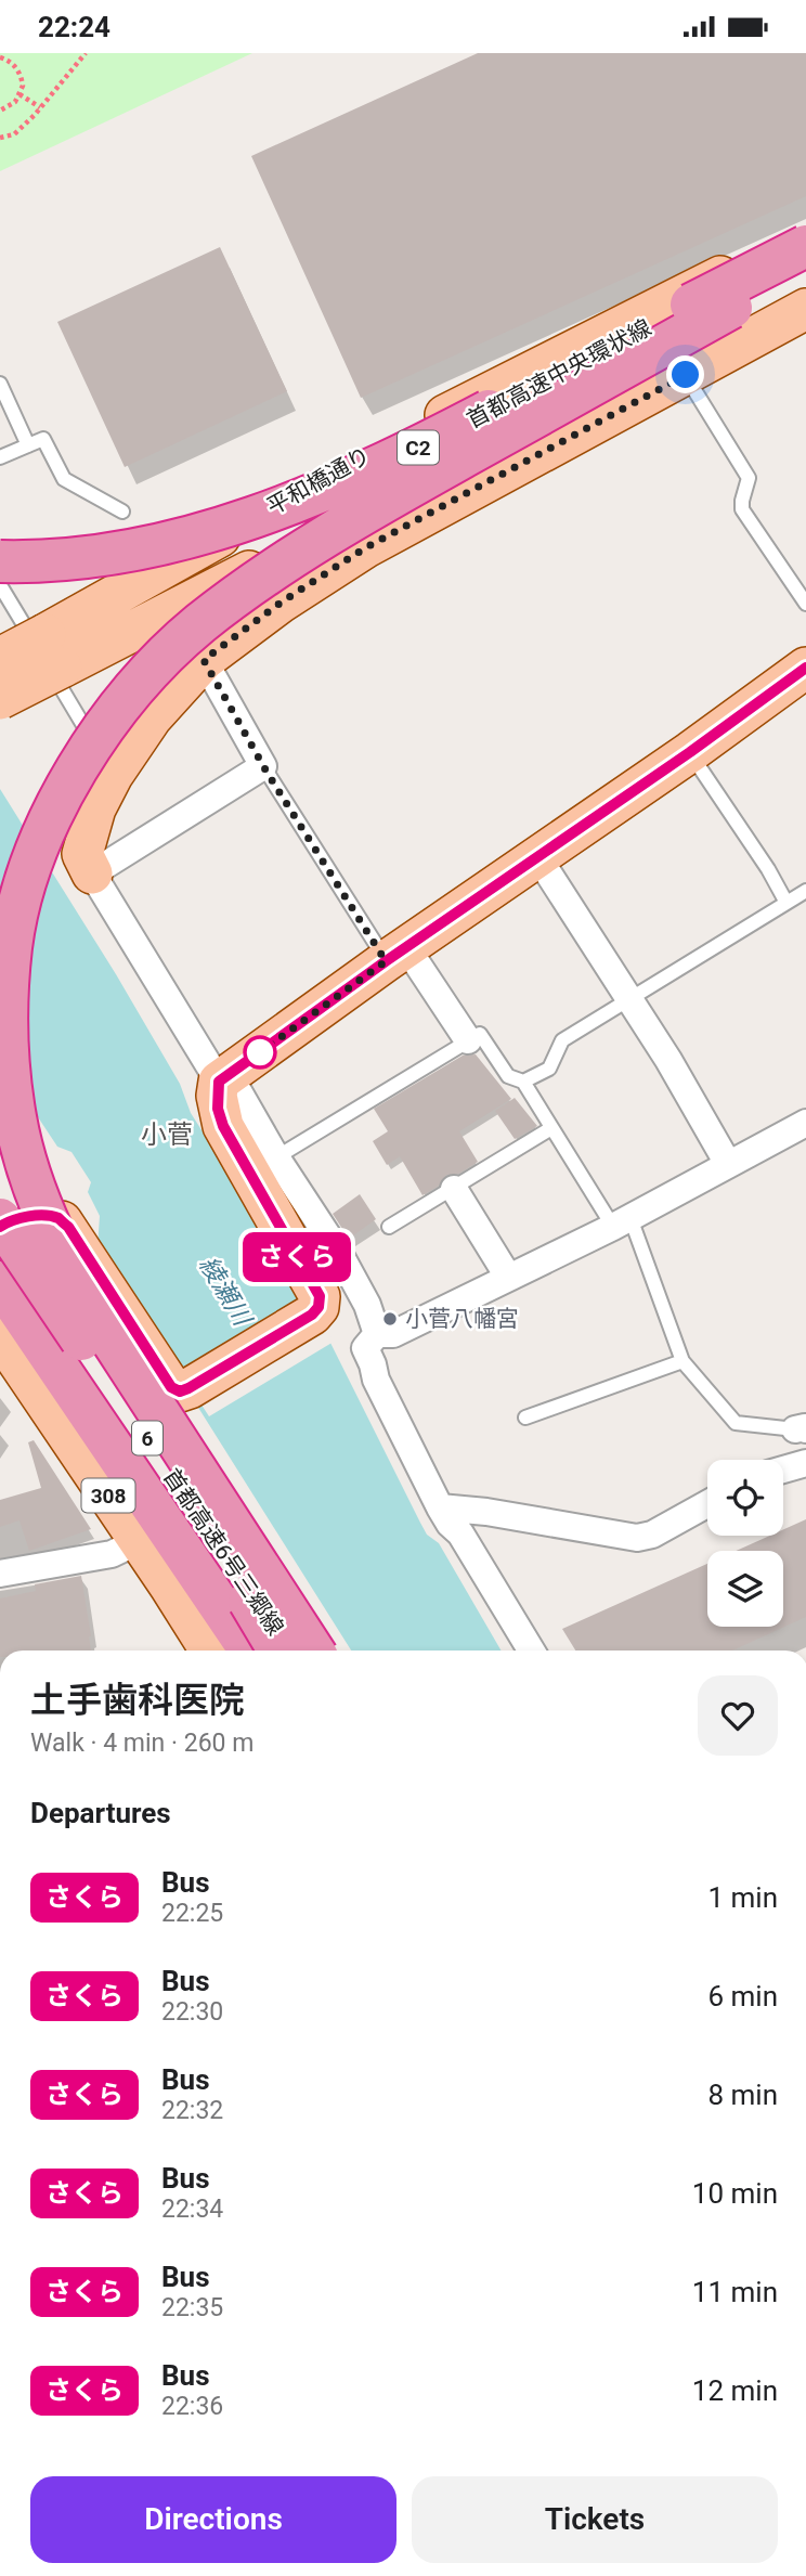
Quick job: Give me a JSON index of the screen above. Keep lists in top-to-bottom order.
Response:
{
  "streets": {
    "highway": [
      "首都高速中央環状線",
      "C2",
      "6",
      "首都高速6号三郷線"
    ],
    "main road": ["平和橋通り", "308"]
  },
  "districts": ["小菅"],
  "water": ["綾瀬川"],
  "places": ["小菅八幡宮"],
  "lines": ["bus line さくら"],
  "page": {
    "status": "22:24",
    "on_map": "さくら",
    "heading": [
      ["土手歯科医院", "Walk · 4 min · 260 m"],
      "Departures"
    ],
    "list": [
      {
        "mark": "さくら",
        "name": "Bus",
        "note": "22:25",
        "value": "1 min"
      },
      {
        "mark": "さくら",
        "name": "Bus",
        "note": "22:30",
        "value": "6 min"
      },
      {
        "mark": "さくら",
        "name": "Bus",
        "note": "22:32",
        "value": "8 min"
      },
      {
        "mark": "さくら",
        "name": "Bus",
        "note": "22:34",
        "value": "10 min"
      },
      {
        "mark": "さくら",
        "name": "Bus",
        "note": "22:35",
        "value": "11 min"
      },
      {
        "mark": "さくら",
        "name": "Bus",
        "note": "22:36",
        "value": "12 min"
      }
    ],
    "buttons": ["Directions", "Tickets"]
  }
}
